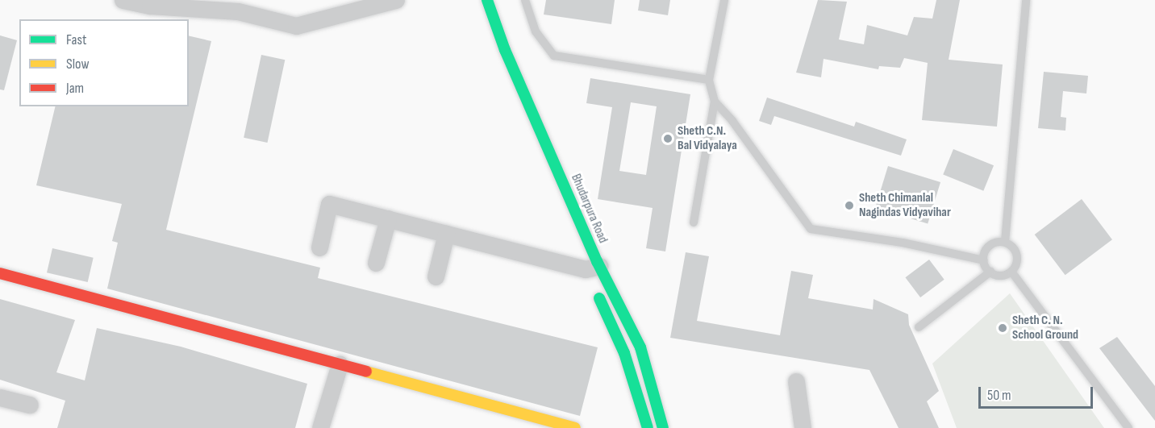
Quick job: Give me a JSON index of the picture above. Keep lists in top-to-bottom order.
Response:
{
  "streets": {
    "street": ["Bhudarpura Road"]
  },
  "places": ["Sheth C.N. Bal Vidyalaya", "Sheth Chimanlal Nagindas Vidyavihar", "Sheth C. N. School Ground"],
  "legend": ["Fast", "Slow", "Jam"],
  "scale_bar": "50 m"
}
